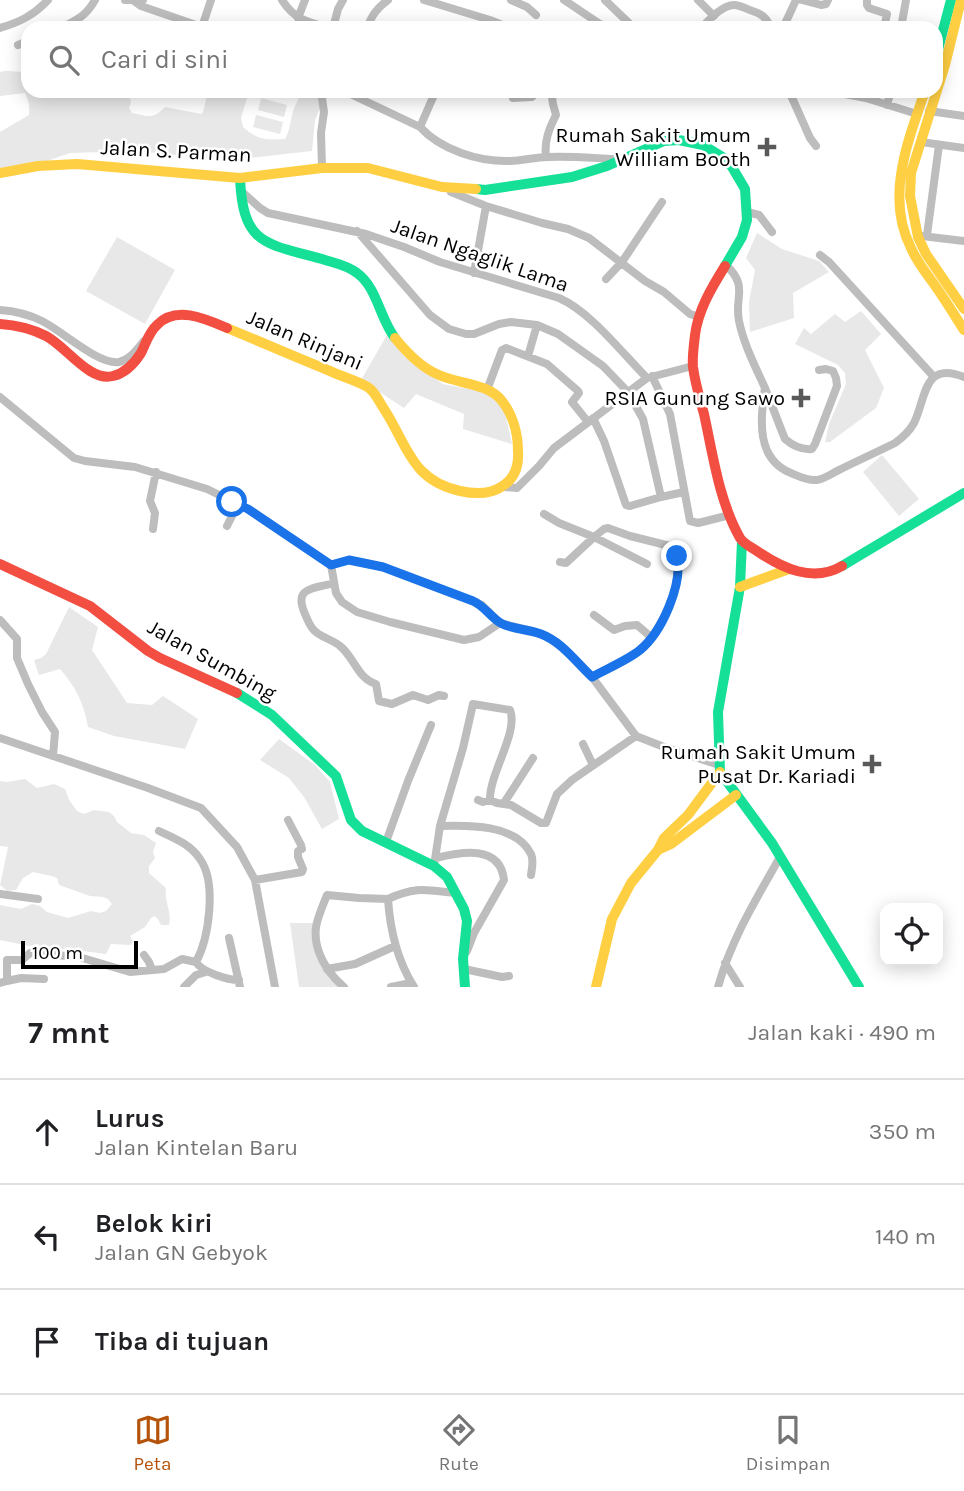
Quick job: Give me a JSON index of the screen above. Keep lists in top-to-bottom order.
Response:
{
  "streets": {
    "main road": ["Jalan S. Parman", "Jalan Rinjani", "Jalan Sumbing"],
    "street": ["Jalan Ngaglik Lama"]
  },
  "crossings": [
    ["Jalan S. Parman", "Jalan Rinjani"],
    ["Jalan Ngaglik Lama", "Jalan Rinjani"]
  ],
  "places": {
    "health": ["Rumah Sakit Umum William Booth", "RSIA Gunung Sawo", "Rumah Sakit Umum Pusat Dr. Kariadi"]
  },
  "scale_bar": "100 m",
  "page": {
    "search": "Cari di sini",
    "scale": "100 m",
    "heading": ["7 mnt", "Jalan kaki · 490 m"],
    "list": [
      ["Lurus", "Jalan Kintelan Baru", "350 m"],
      ["Belok kiri", "Jalan GN Gebyok", "140 m"],
      "Tiba di tujuan"
    ],
    "nav": ["Peta", "Rute", "Disimpan"]
  }
}
